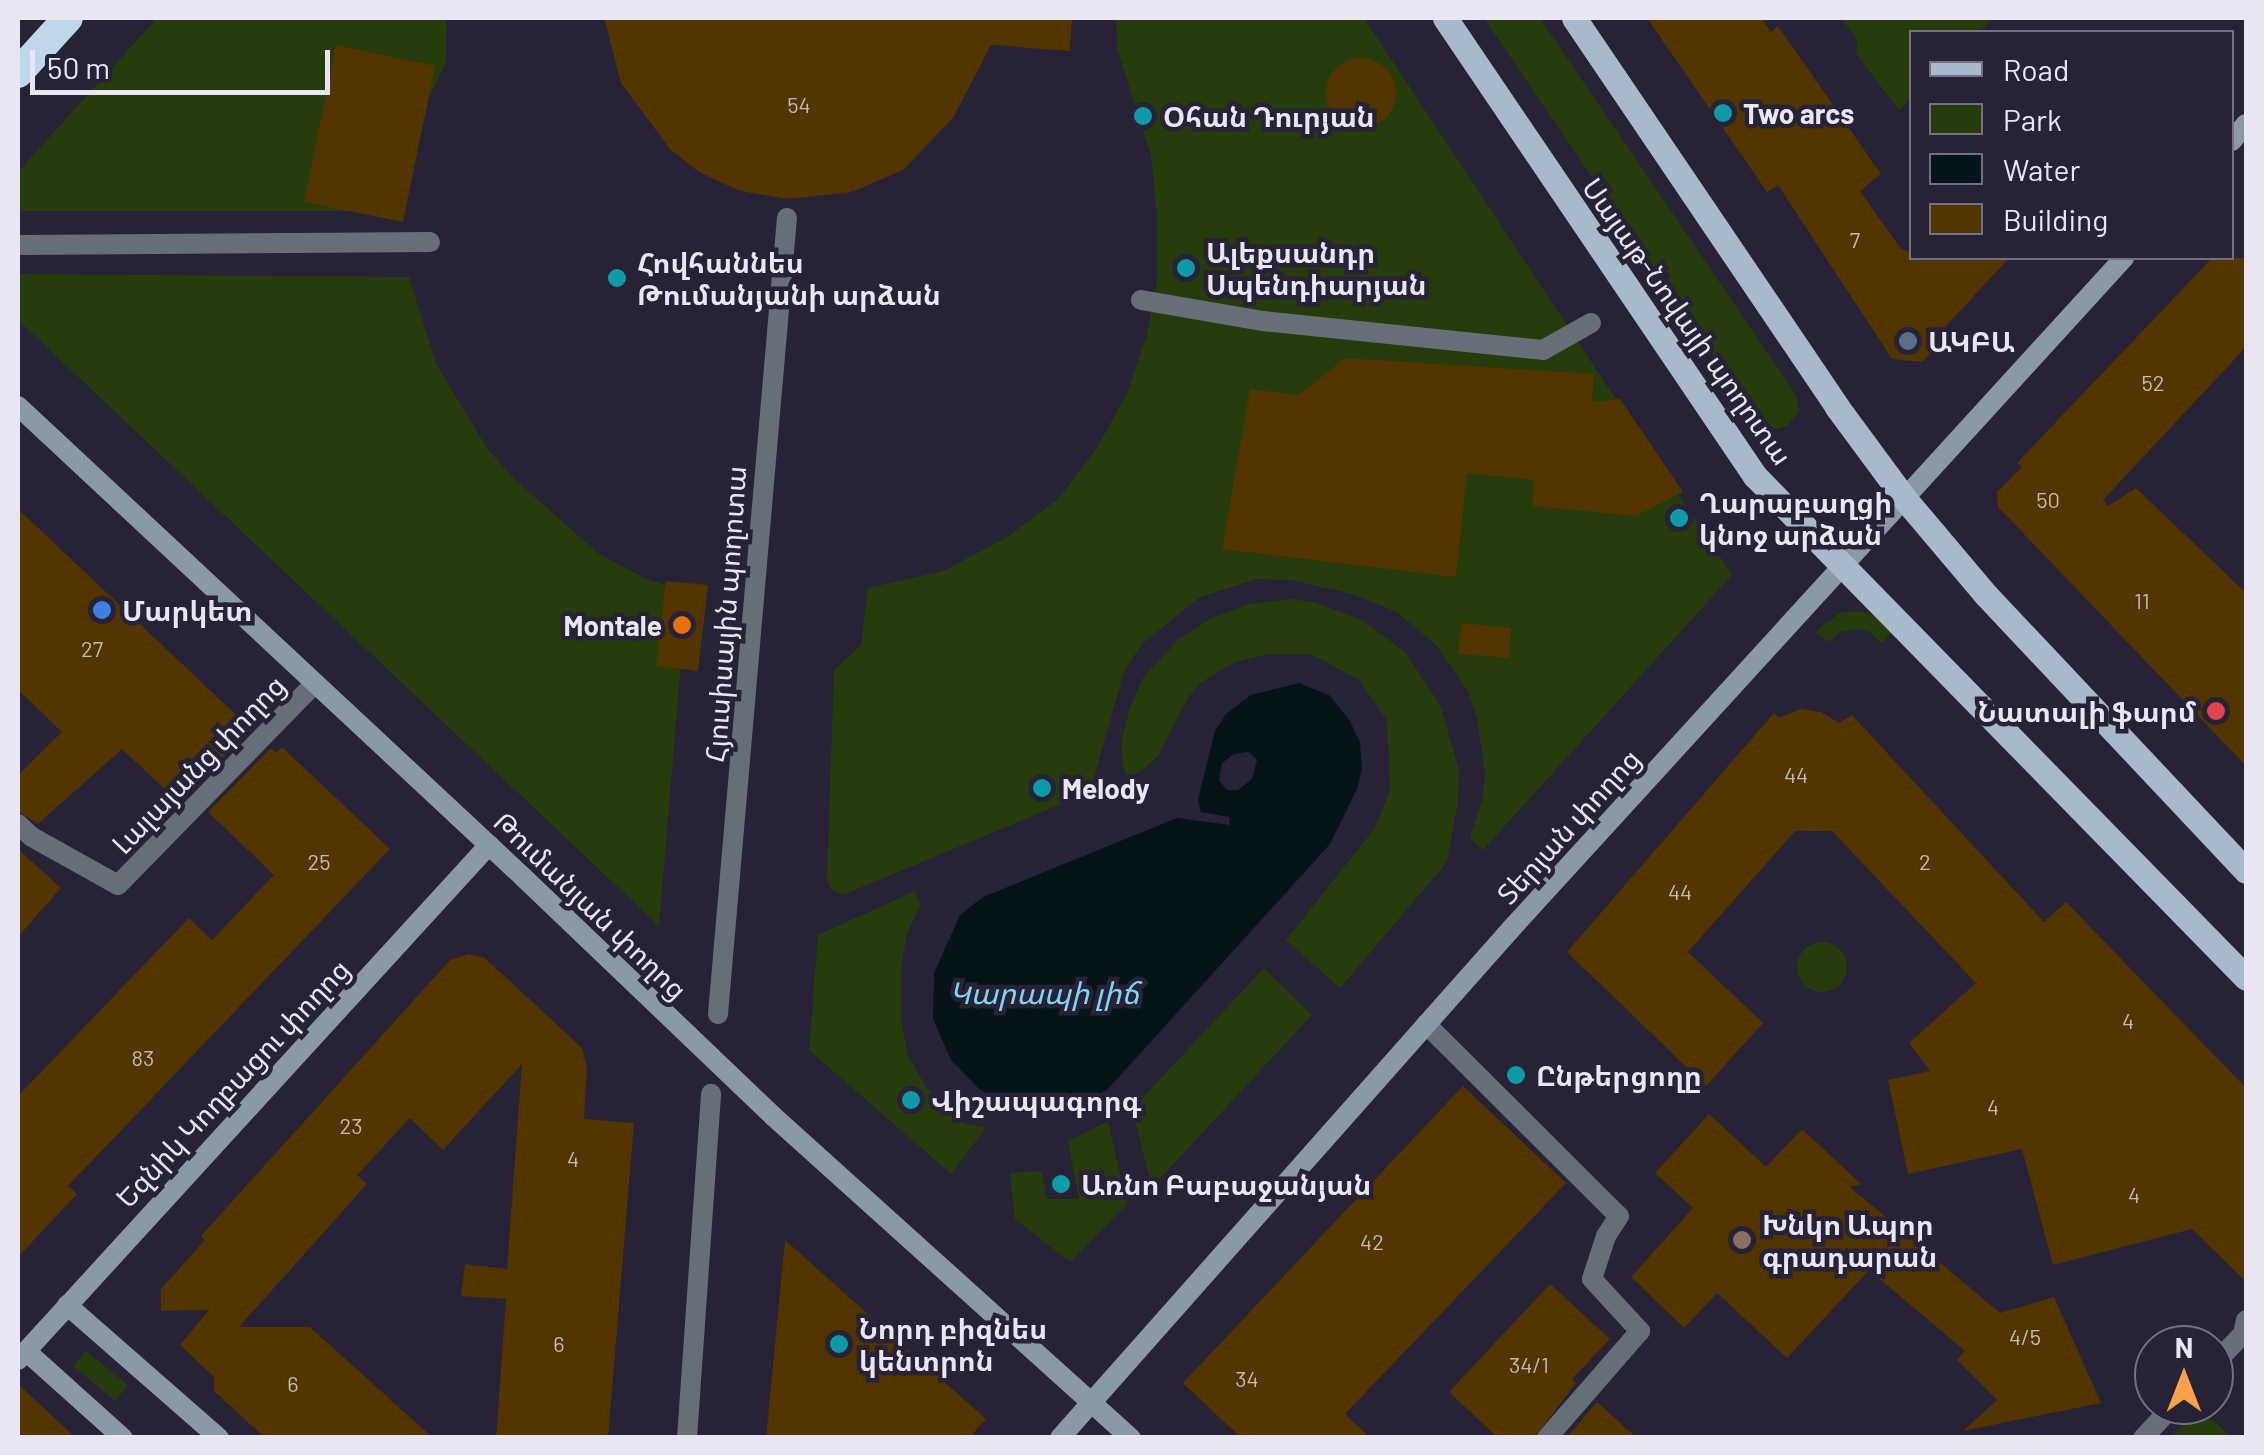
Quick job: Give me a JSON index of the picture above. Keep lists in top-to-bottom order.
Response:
{
  "streets": {
    "main road": ["Սայաթ-Նովայի պողոտա"],
    "street": [
      "Հյուսիսային պողոտա",
      "Լալայանց փողոց",
      "Տերյան փողոց",
      "Թումանյան փողոց",
      "Եզնիկ Կողբացու փողոց"
    ]
  },
  "crossings": [
    ["Սայաթ-Նովայի պողոտա", "Տերյան փողոց"],
    ["Լալայանց փողոց", "Թումանյան փողոց"],
    ["Տերյան փողոց", "Թումանյան փողոց"],
    ["Թումանյան փողոց", "Եզնիկ Կողբացու փողոց"]
  ],
  "water": ["Կարապի լիճ"],
  "places": [
    "Two arcs",
    "Օհան Դուրյան",
    "Ալեքսանդր Սպենդիարյան",
    "Հովհաննես Թումանյանի արձան",
    "ԱԿԲԱ",
    "Ղարաբաղցի կնոջ արձան",
    "Մարկետ",
    "Montale",
    "Նատալի ֆարմ",
    "Melody",
    "Ընթերցողը",
    "Վիշապագորգ",
    "Առնո Բաբաջանյան",
    "Խնկո Ապոր գրադարան",
    "Նորդ բիզնես կենտրոն"
  ],
  "house_numbers": [
    "54",
    "7",
    "52",
    "50",
    "11",
    "27",
    "44",
    "25",
    "2",
    "44",
    "4",
    "83",
    "4",
    "23",
    "4",
    "4",
    "42",
    "4/5",
    "6",
    "34/1",
    "34",
    "6"
  ],
  "legend": [
    "Road",
    "Park",
    "Water",
    "Building"
  ],
  "scale_bar": "50 m",
  "north": "top"
}
